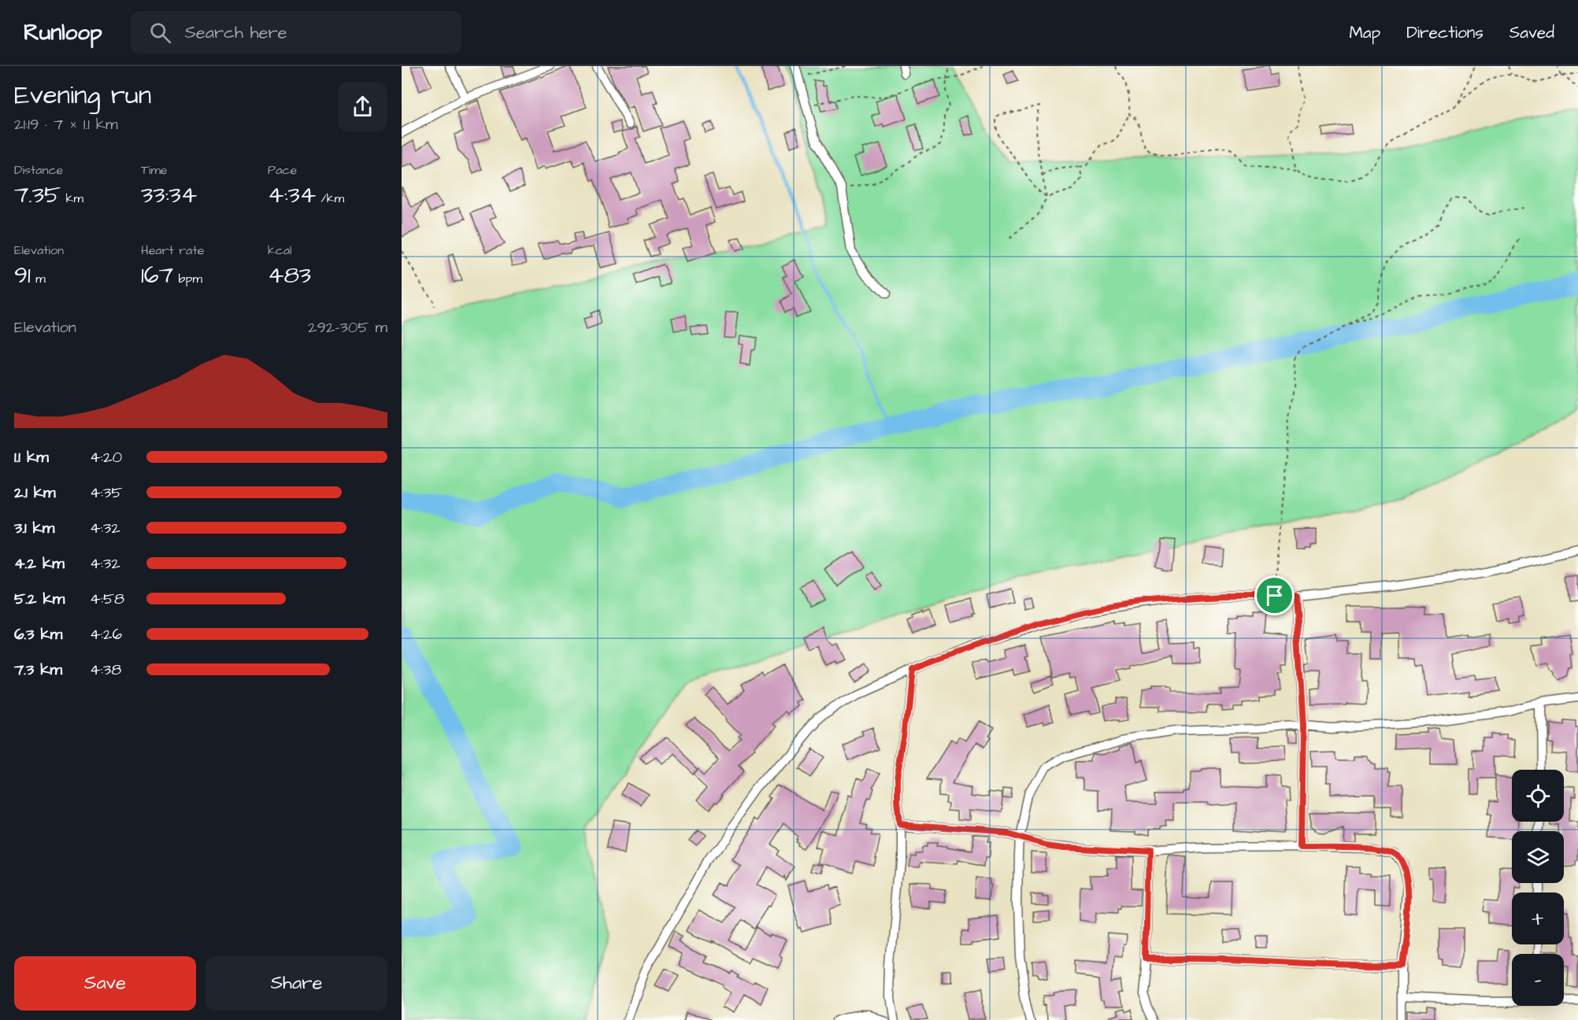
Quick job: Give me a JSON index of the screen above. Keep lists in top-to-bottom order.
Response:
{
  "page": {
    "header": "Runloop",
    "search": "Search here",
    "nav": ["Map", "Directions", "Saved"],
    "heading": ["Evening run", "21:19 · 7 × 1.1 km"],
    "stats": [
      ["Distance", "7.35 km"],
      ["Time", "33:34"],
      ["Pace", "4:34 /km"],
      ["Elevation", "91 m"],
      ["Heart rate", "167 bpm"],
      ["kcal", "483"]
    ],
    "chart": ["Elevation", "292–305 m"],
    "list": [
      {
        "name": "1.1 km",
        "note": "4:20"
      },
      {
        "name": "2.1 km",
        "note": "4:35"
      },
      {
        "name": "3.1 km",
        "note": "4:32"
      },
      {
        "name": "4.2 km",
        "note": "4:32"
      },
      {
        "name": "5.2 km",
        "note": "4:58"
      },
      {
        "name": "6.3 km",
        "note": "4:26"
      },
      {
        "name": "7.3 km",
        "note": "4:38"
      }
    ],
    "map_buttons": ["+", "−"],
    "buttons": ["Save", "Share"]
  }
}
